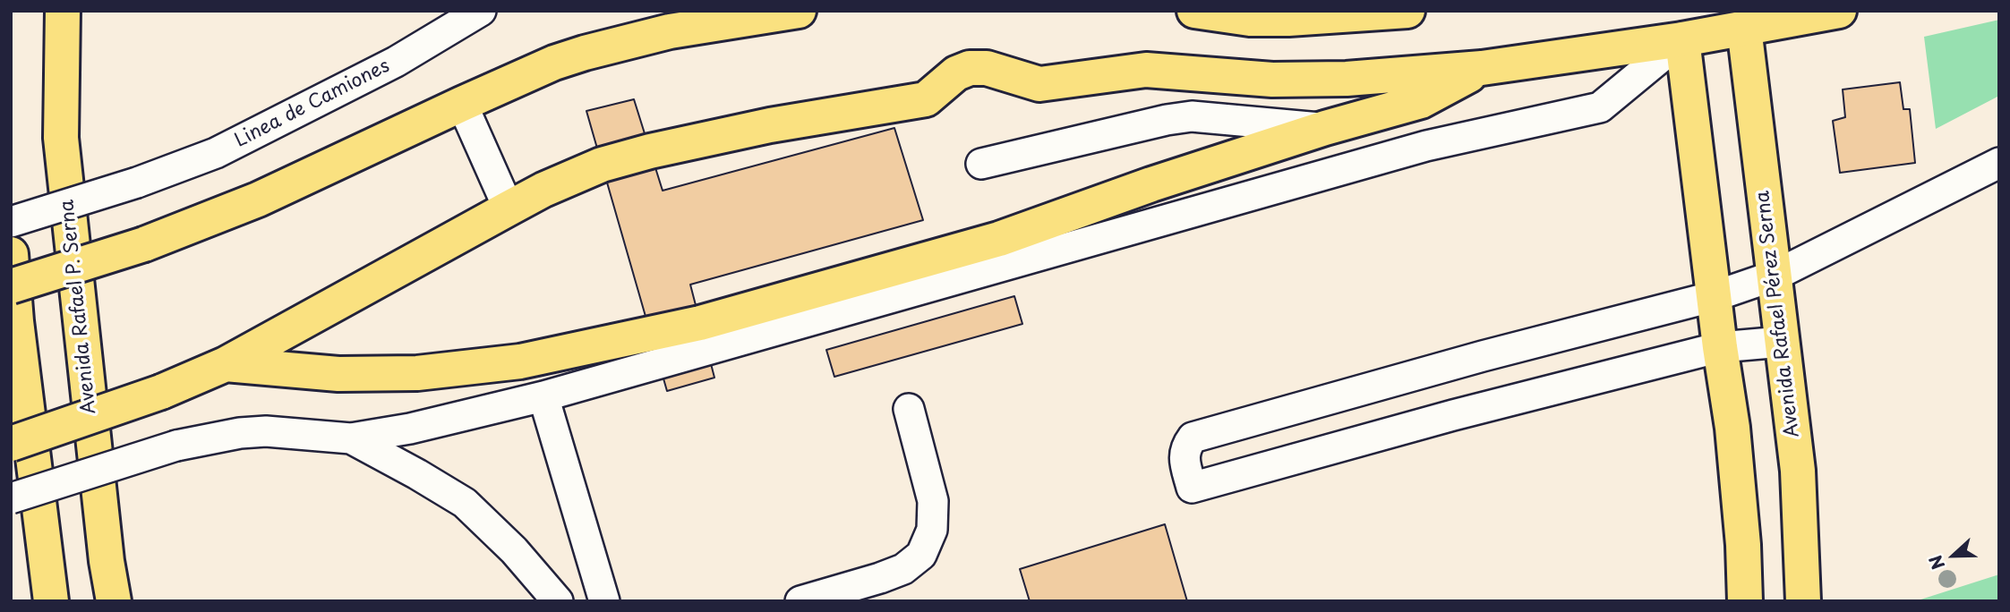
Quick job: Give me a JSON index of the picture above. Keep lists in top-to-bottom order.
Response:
{
  "streets": {
    "main road": ["Avenida Rafael P. Serna", "Avenida Rafael Pérez Serna"],
    "street": ["Linea de Camiones"]
  },
  "north": "left"
}
